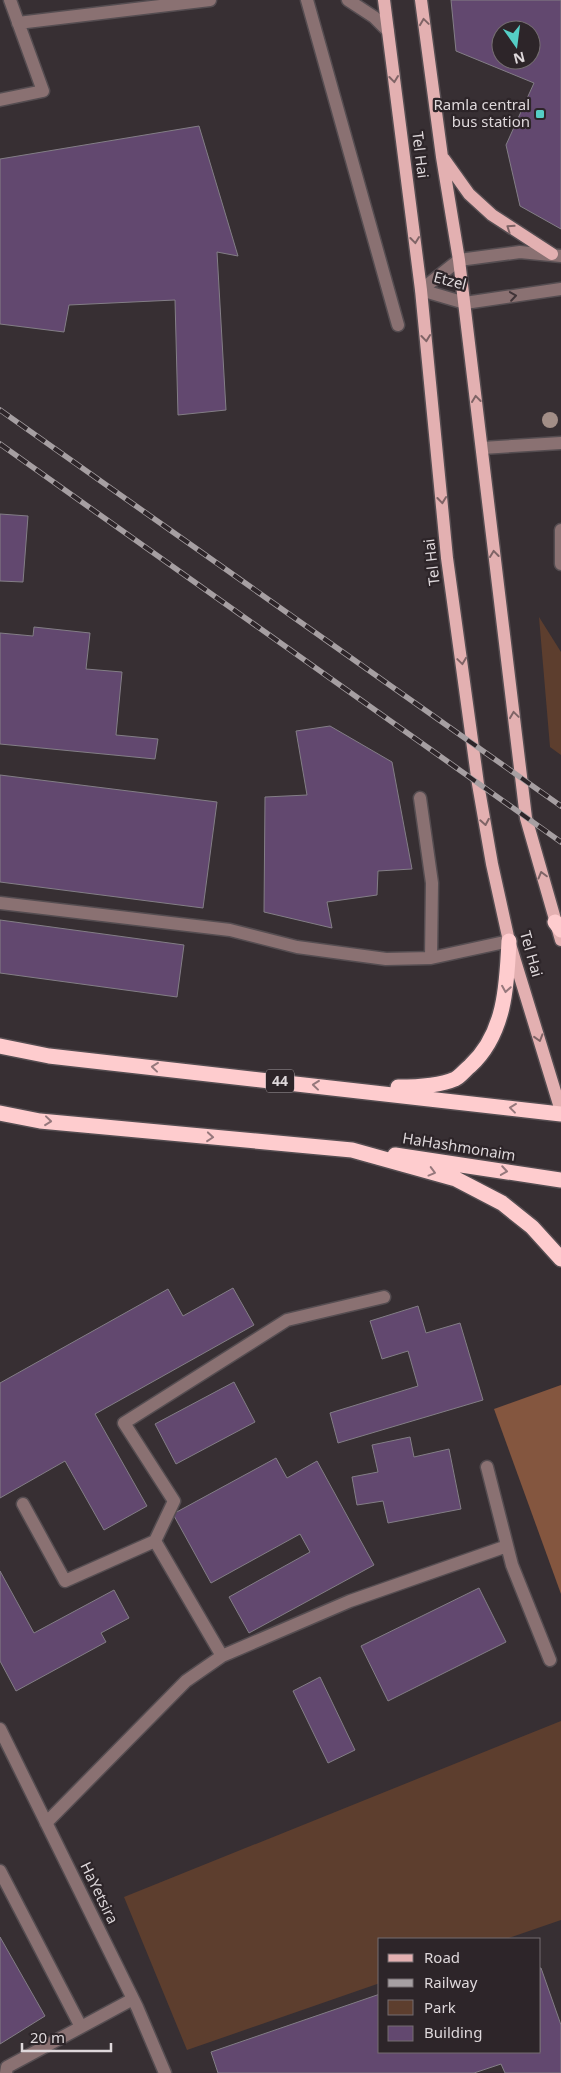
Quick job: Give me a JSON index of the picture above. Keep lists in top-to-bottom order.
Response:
{
  "streets": {
    "highway": ["44", "HaHashmonaim"],
    "main road": ["Tel Hai"],
    "street": ["Etzel", "HaYetsira"]
  },
  "crossings": [
    ["Tel Hai", "Etzel"],
    ["Tel Hai", "44"]
  ],
  "places": {
    "transit": ["Ramla central bus station"]
  },
  "legend": [
    "Road",
    "Railway",
    "Park",
    "Building"
  ],
  "scale_bar": "20 m",
  "north": "bottom"
}
